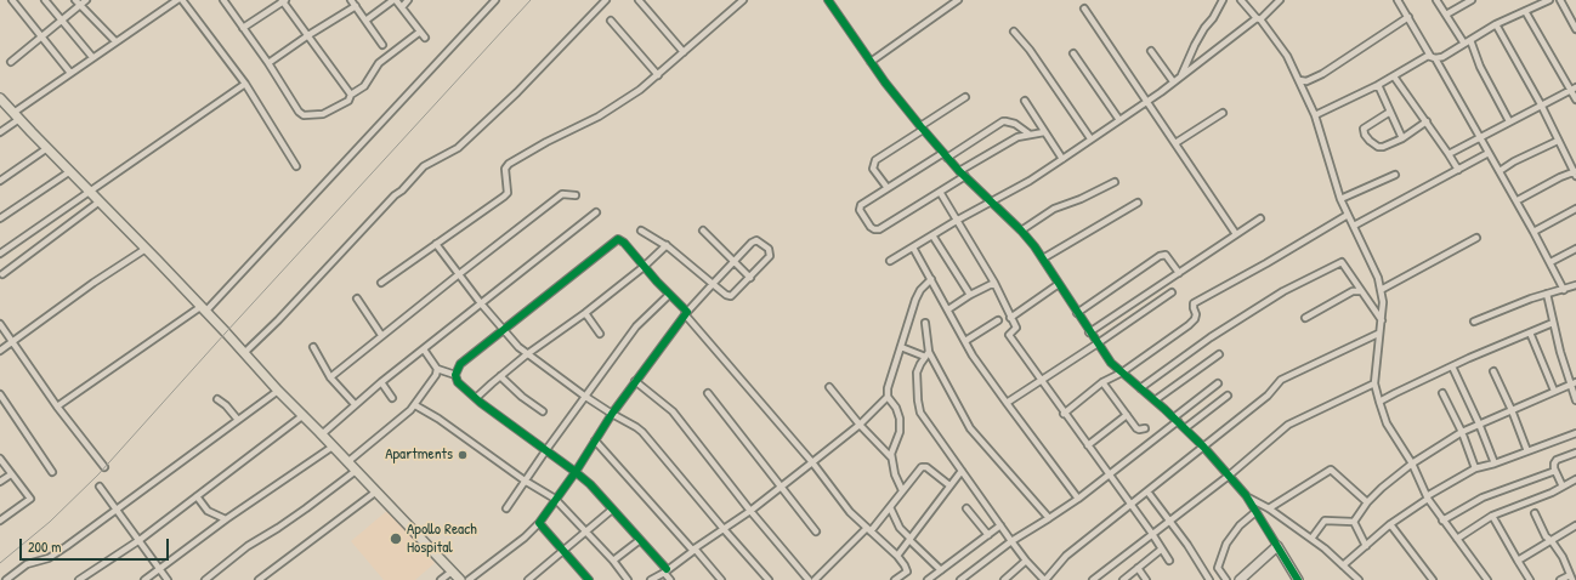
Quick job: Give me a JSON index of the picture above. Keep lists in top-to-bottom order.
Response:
{
  "places": ["Apartments", "Apollo Reach Hospital"],
  "scale_bar": "200 m"
}
